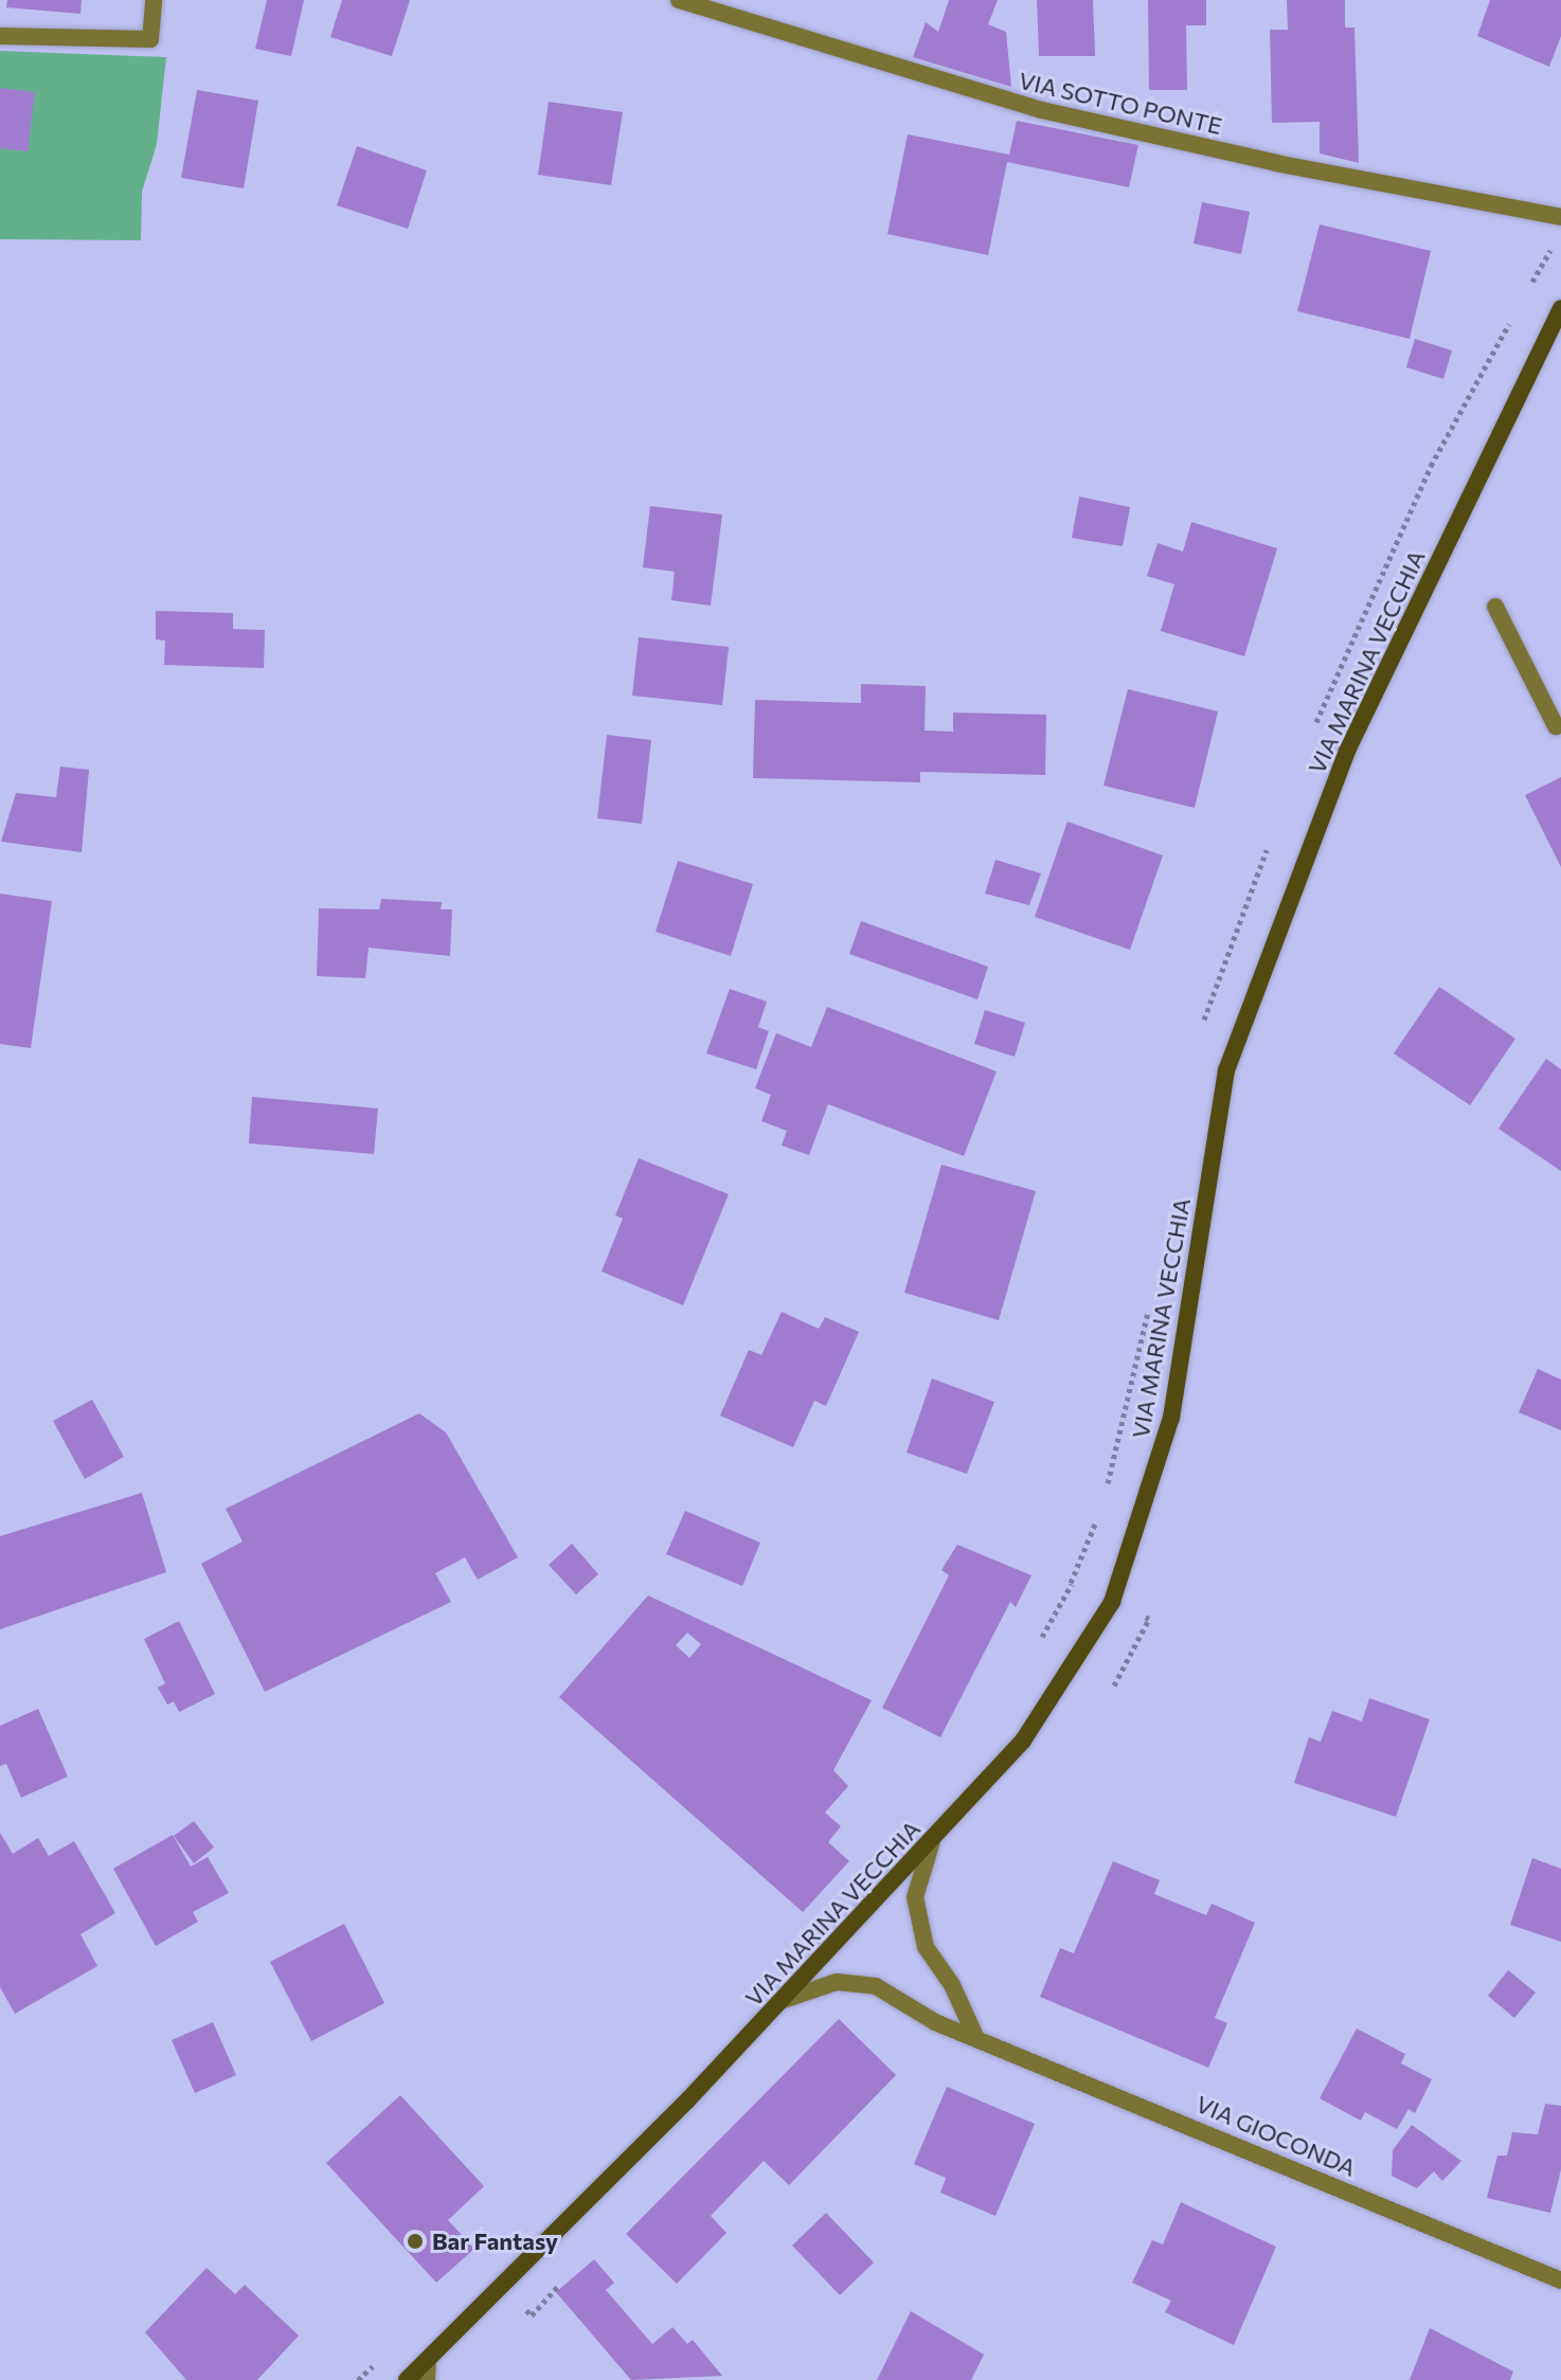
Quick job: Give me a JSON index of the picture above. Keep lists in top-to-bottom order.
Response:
{
  "streets": {
    "main road": ["VIA MARINA VECCHIA"],
    "street": ["VIA SOTTO PONTE", "VIA GIOCONDA"]
  },
  "crossings": [
    ["VIA MARINA VECCHIA", "VIA GIOCONDA"]
  ],
  "places": ["Bar Fantasy"]
}
